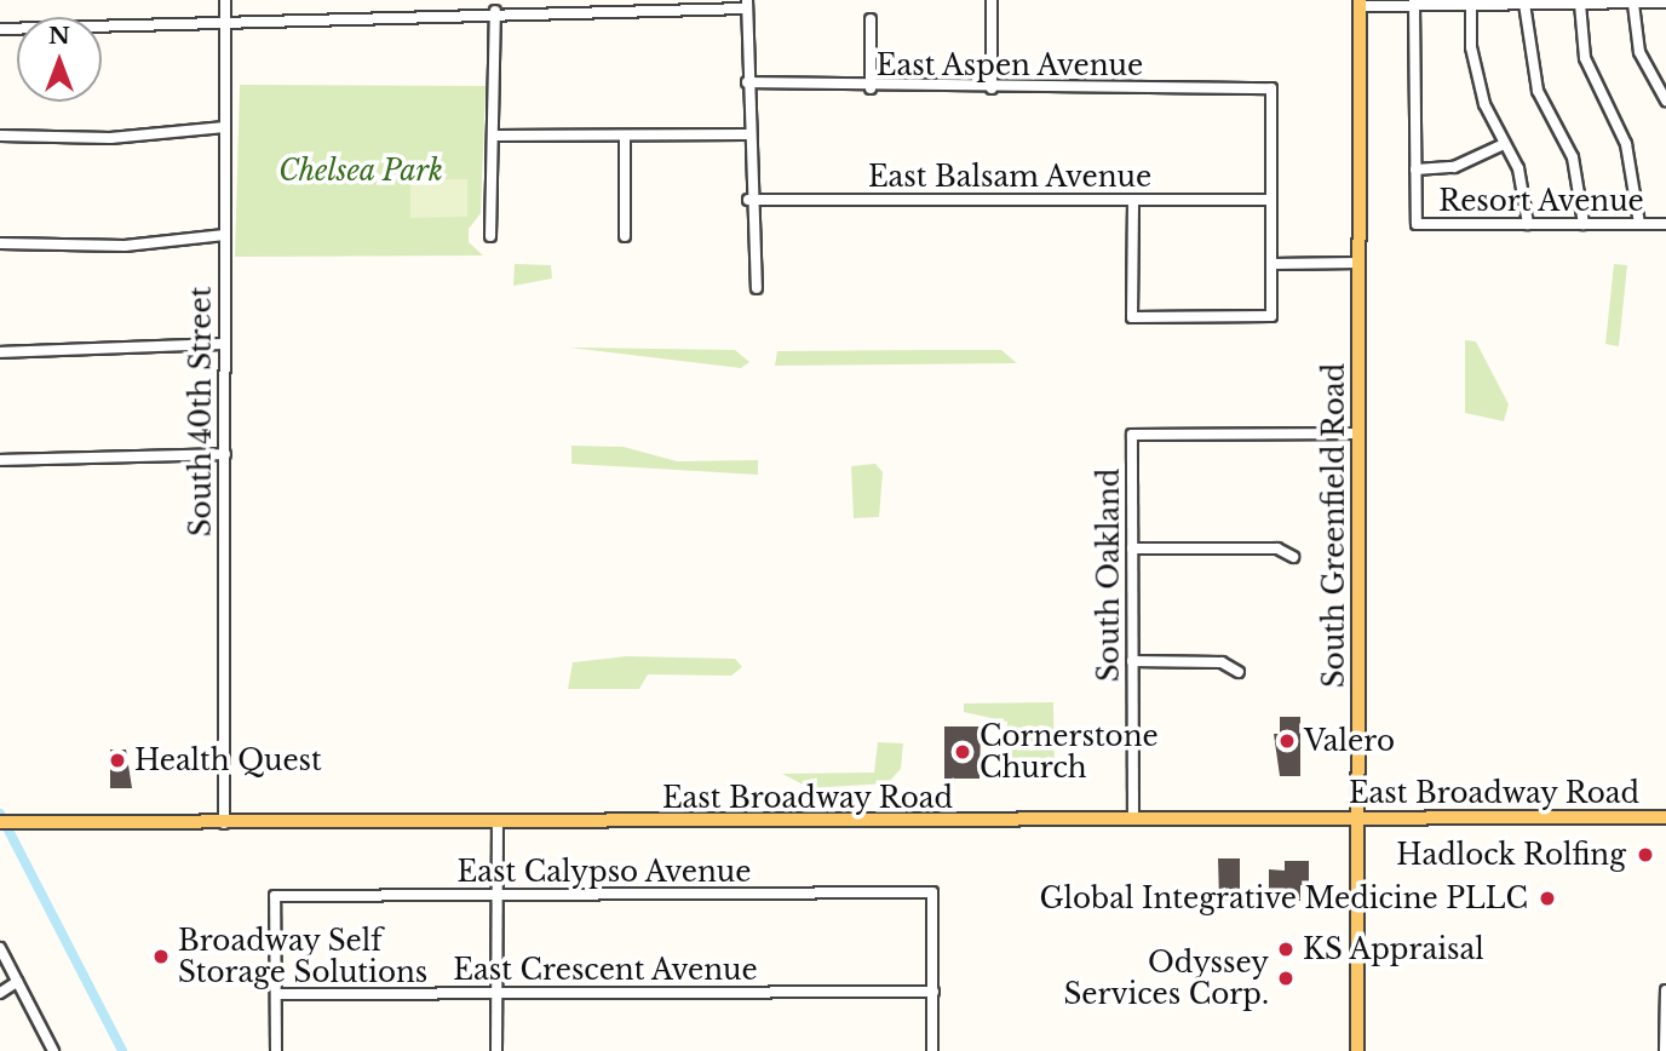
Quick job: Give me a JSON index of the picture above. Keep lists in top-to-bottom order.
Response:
{
  "streets": {
    "main road": ["South Greenfield Road", "East Broadway Road"],
    "street": [
      "East Aspen Avenue",
      "East Balsam Avenue",
      "Resort Avenue",
      "South 40th Street",
      "South Oakland",
      "East Calypso Avenue",
      "East Crescent Avenue"
    ]
  },
  "crossings": [
    ["East Aspen Avenue", "East Balsam Avenue"],
    ["South 40th Street", "East Broadway Road"],
    ["South Greenfield Road", "South Oakland"],
    ["South Greenfield Road", "East Broadway Road"],
    ["South Oakland", "East Broadway Road"],
    ["East Calypso Avenue", "East Crescent Avenue"]
  ],
  "parks": ["Chelsea Park"],
  "places": [
    "Valero",
    "Cornerstone Church",
    "Health Quest",
    "Hadlock Rolfing",
    "Global Integrative Medicine PLLC",
    "KS Appraisal",
    "Broadway Self Storage Solutions",
    "Odyssey Services Corp."
  ],
  "north": "top"
}
